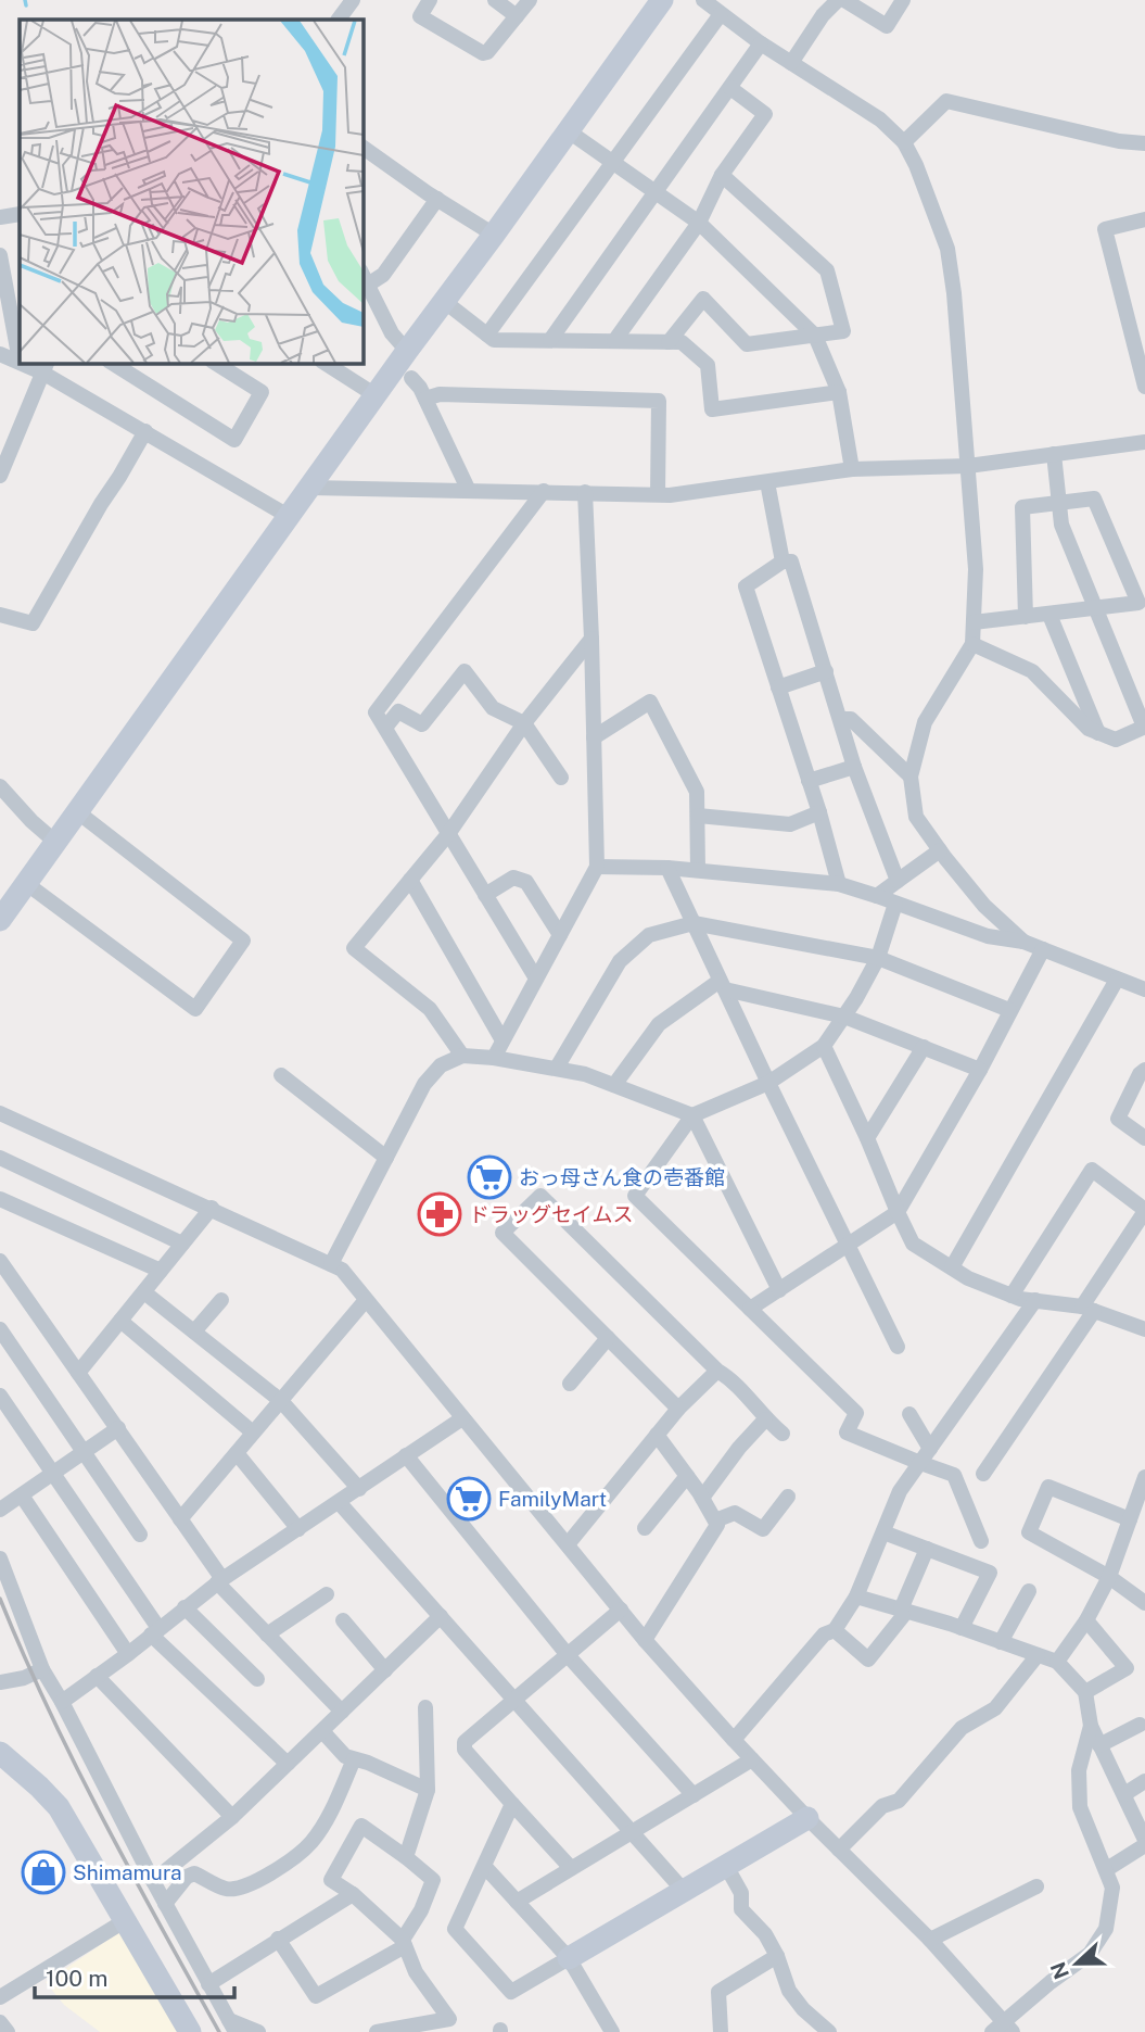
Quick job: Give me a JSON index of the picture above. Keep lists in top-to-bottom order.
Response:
{
  "places": {
    "supermarket": ["おっ母さん食の壱番館", "FamilyMart"],
    "pharmacy": ["ドラッグセイムス"],
    "shop": ["Shimamura"]
  },
  "scale_bar": "100 m",
  "north": "left"
}
